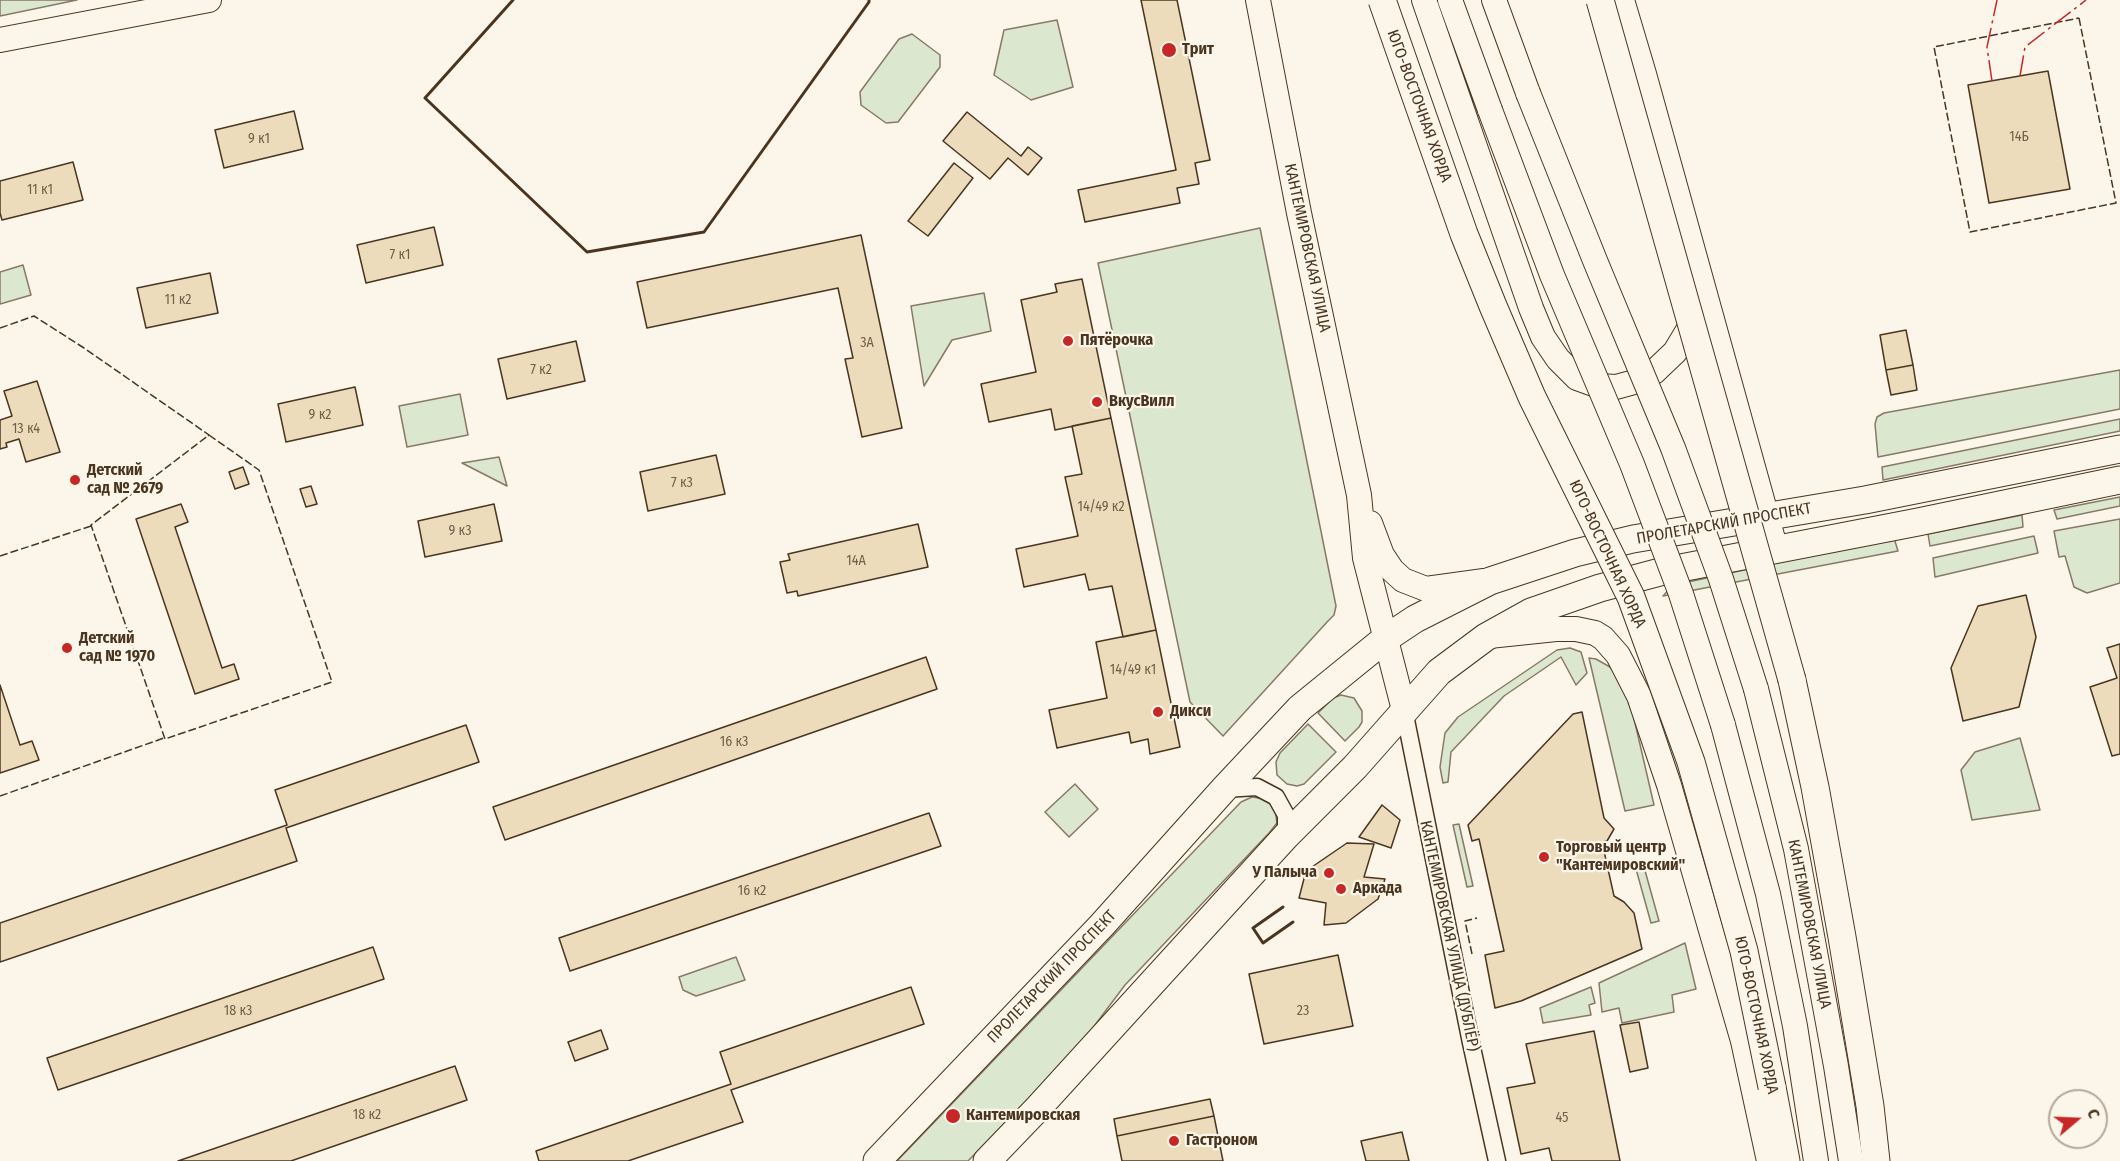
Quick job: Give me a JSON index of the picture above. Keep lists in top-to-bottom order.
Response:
{
  "streets": {
    "main road": ["ЮГО-ВОСТОЧНАЯ ХОРДА", "КАНТЕМИРОВСКАЯ УЛИЦА", "ПРОЛЕТАРСКИЙ ПРОСПЕКТ"],
    "street": ["КАНТЕМИРОВСКАЯ УЛИЦА (ДУБЛЁР)"]
  },
  "crossings": [
    ["КАНТЕМИРОВСКАЯ УЛИЦА", "ПРОЛЕТАРСКИЙ ПРОСПЕКТ"],
    ["КАНТЕМИРОВСКАЯ УЛИЦА", "КАНТЕМИРОВСКАЯ УЛИЦА (ДУБЛЁР)"],
    ["ПРОЛЕТАРСКИЙ ПРОСПЕКТ", "КАНТЕМИРОВСКАЯ УЛИЦА (ДУБЛЁР)"]
  ],
  "places": [
    "Трит",
    "Пятёрочка",
    "ВкусВилл",
    "Детский сад № 2679",
    "Детский сад № 1970",
    "Дикси",
    "Торговый центр \"Кантемировский\"",
    "У Палыча",
    "Аркада",
    "Кантемировская",
    "Гастроном"
  ],
  "house_numbers": [
    "14Б",
    "9 к1",
    "11 к1",
    "7 к1",
    "11 к2",
    "3А",
    "7 к2",
    "9 к2",
    "13 к4",
    "7 к3",
    "14/49 к2",
    "9 к3",
    "14А",
    "14/49 к1",
    "16 к3",
    "16 к2",
    "18 к3",
    "23",
    "18 к2",
    "45"
  ],
  "north": "right"
}
